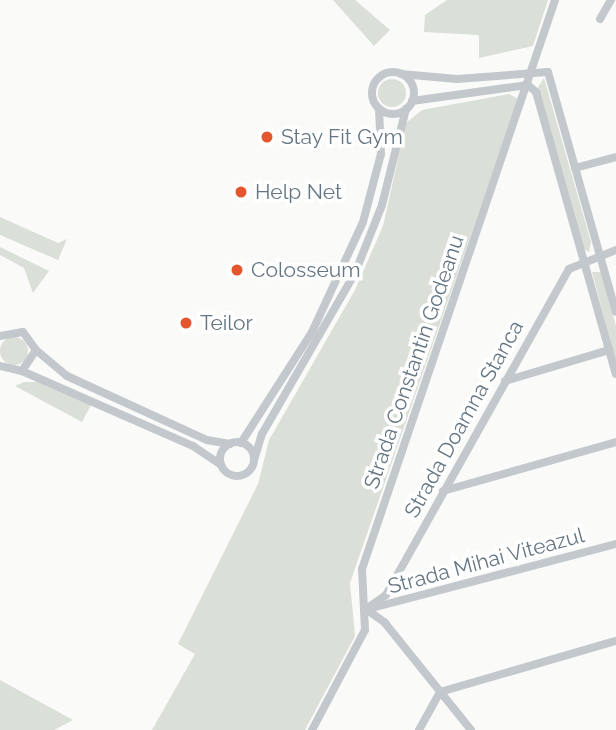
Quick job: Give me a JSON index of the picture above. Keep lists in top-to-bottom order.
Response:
{
  "streets": {
    "street": ["Strada Constantin Godeanu", "Strada Doamna Stanca", "Strada Mihai Viteazul"]
  },
  "crossings": [
    ["Strada Constantin Godeanu", "Strada Doamna Stanca"],
    ["Strada Constantin Godeanu", "Strada Mihai Viteazul"],
    ["Strada Doamna Stanca", "Strada Mihai Viteazul"]
  ],
  "places": [
    "Stay Fit Gym",
    "Help Net",
    "Colosseum",
    "Teilor"
  ]
}
